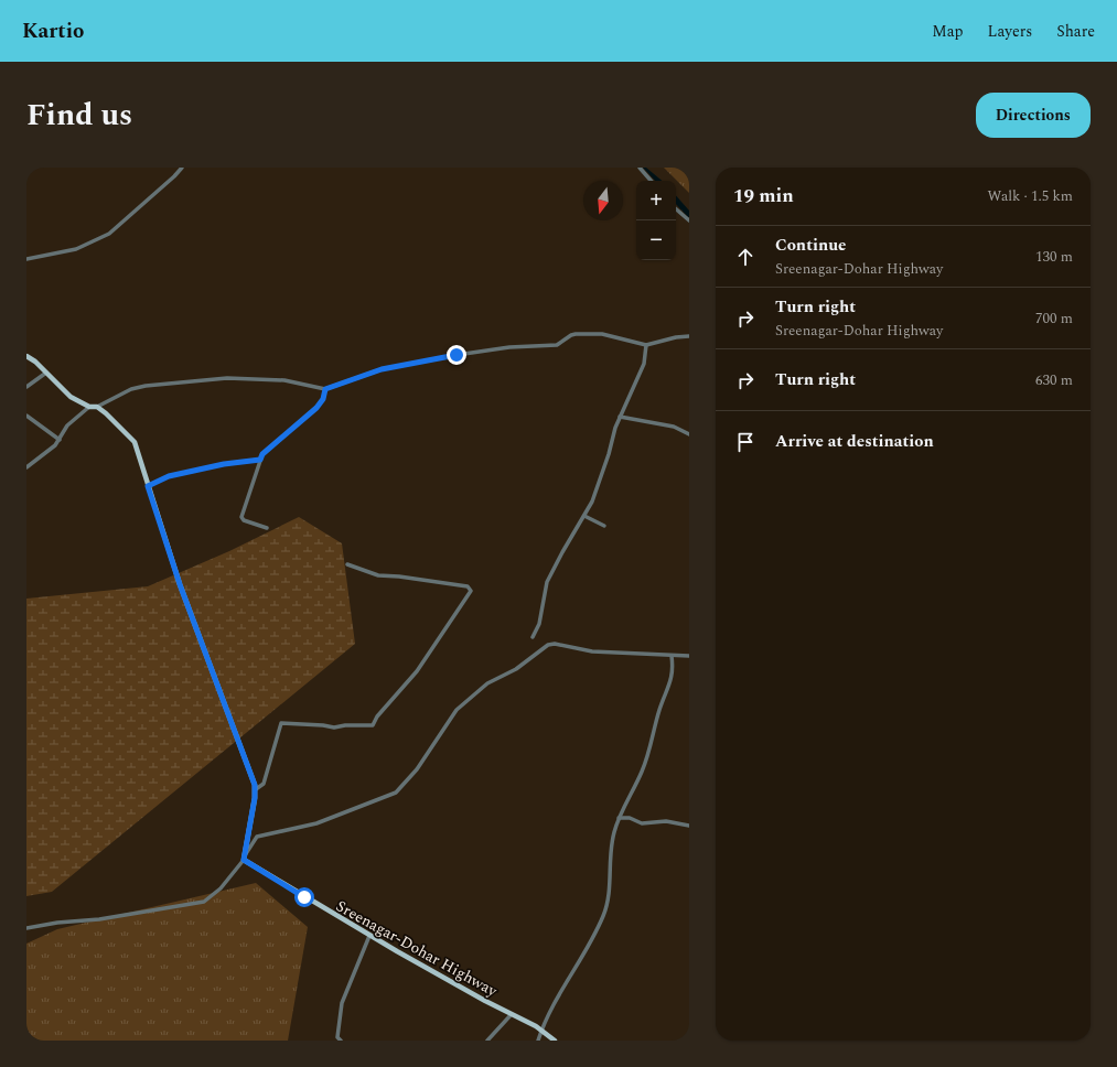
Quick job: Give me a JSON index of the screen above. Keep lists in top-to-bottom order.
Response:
{
  "streets": {
    "main road": ["Sreenagar-Dohar Highway"]
  },
  "north": "bottom",
  "page": {
    "header": "Kartio",
    "nav": ["Map", "Layers", "Share"],
    "title": "Find us",
    "buttons": "Directions",
    "heading": ["19 min", "Walk · 1.5 km"],
    "map_buttons": ["+", "−"],
    "list": [
      ["Continue", "Sreenagar-Dohar Highway", "130 m"],
      ["Turn right", "Sreenagar-Dohar Highway", "700 m"],
      ["Turn right", "630 m"],
      "Arrive at destination"
    ]
  }
}
